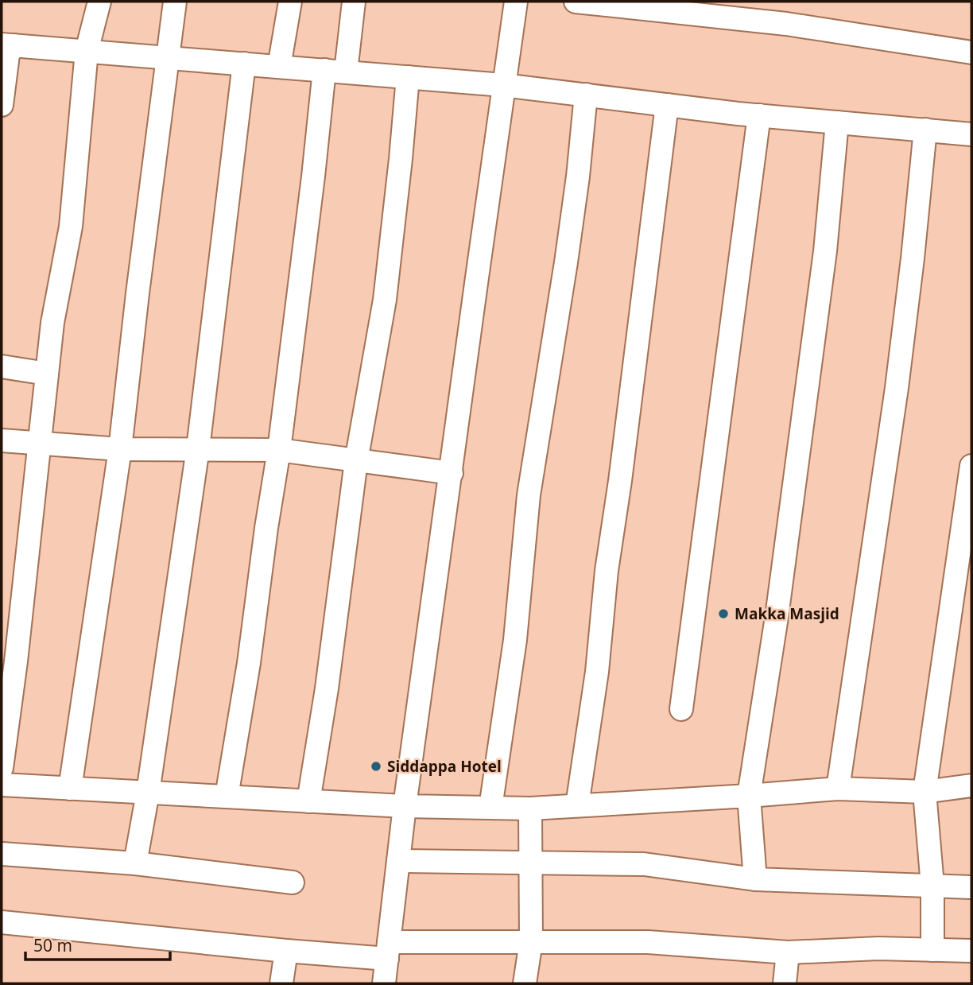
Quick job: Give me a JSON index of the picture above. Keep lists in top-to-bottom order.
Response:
{
  "places": ["Makka Masjid", "Siddappa Hotel"],
  "scale_bar": "50 m"
}
